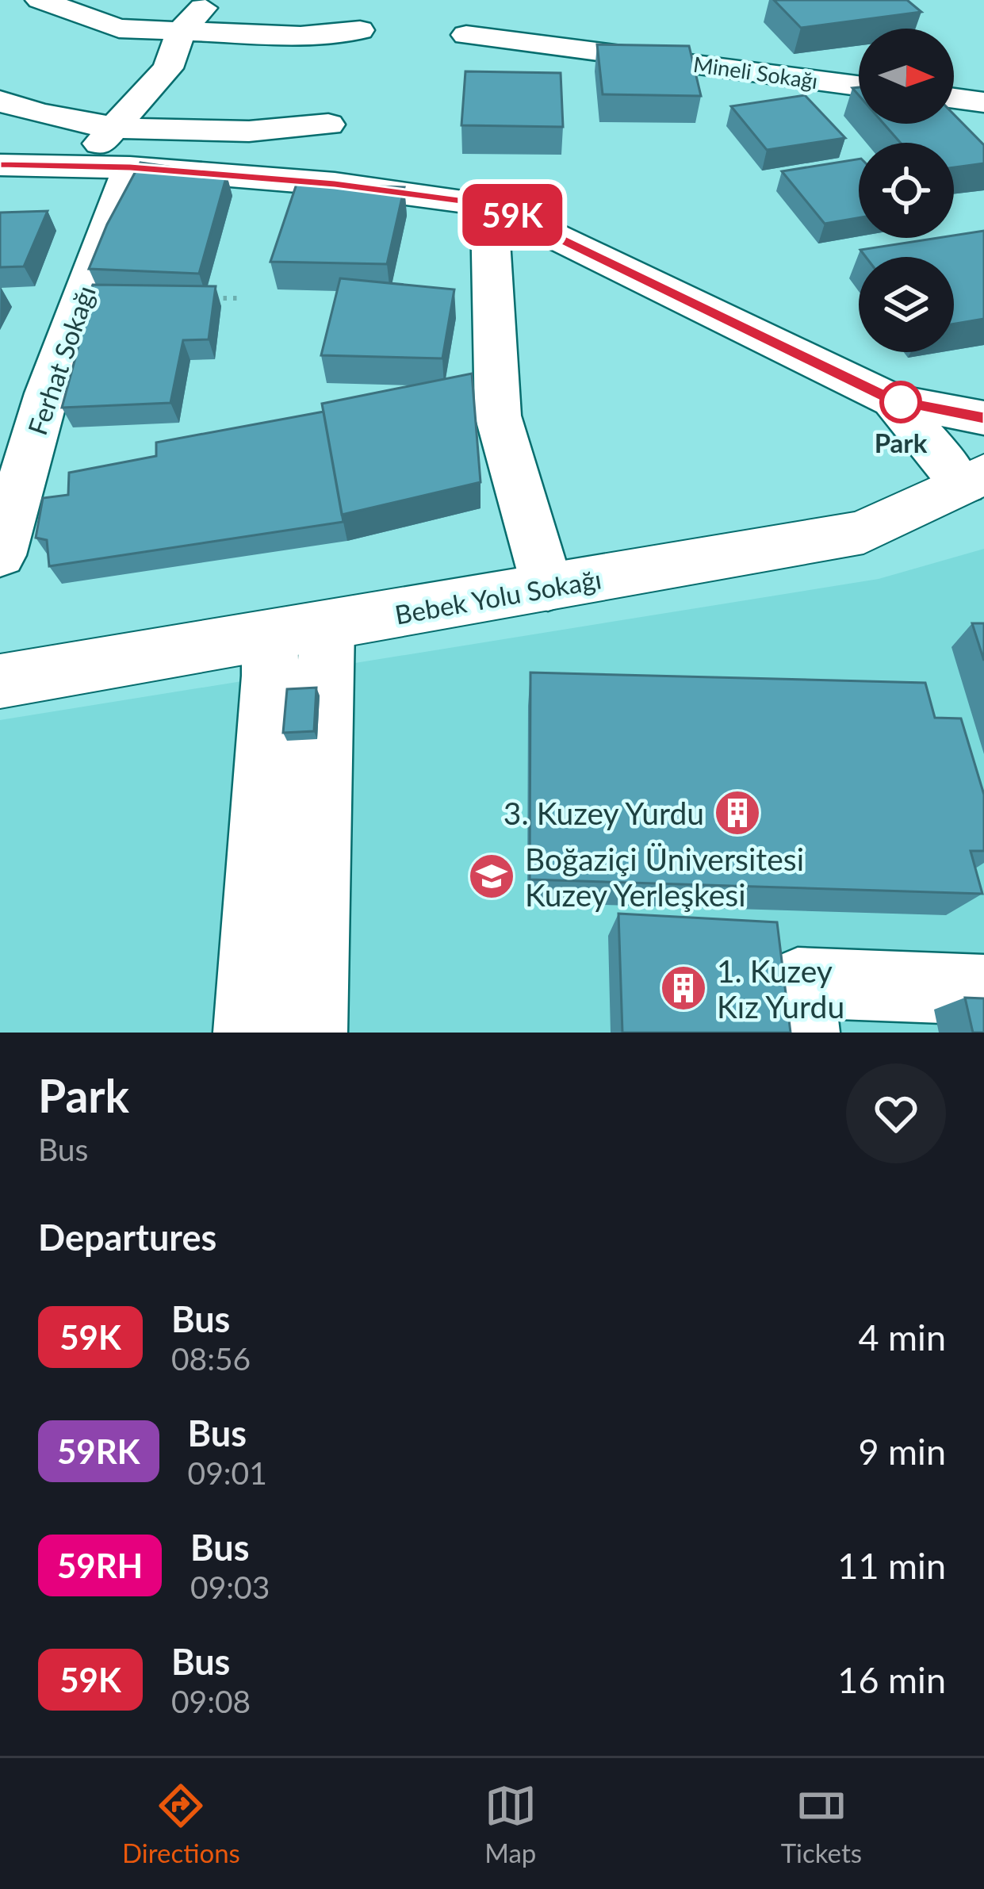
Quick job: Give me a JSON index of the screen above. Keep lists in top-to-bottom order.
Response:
{
  "streets": {
    "main road": ["Bebek Yolu Sokağı"],
    "street": ["Mineli Sokağı", "Ferhat Sokağı"]
  },
  "places": {
    "other": ["Park"],
    "building": ["3. Kuzey Yurdu", "1. Kuzey Kız Yurdu"],
    "school or university": ["Boğaziçi Üniversitesi Kuzey Yerleşkesi"]
  },
  "lines": ["bus line 59K"],
  "north": "right",
  "page": {
    "on_map": "59K",
    "heading": [
      ["Park", "Bus"],
      "Departures"
    ],
    "list": [
      {
        "mark": "59K",
        "name": "Bus",
        "note": "08:56",
        "value": "4 min"
      },
      {
        "mark": "59RK",
        "name": "Bus",
        "note": "09:01",
        "value": "9 min"
      },
      {
        "mark": "59RH",
        "name": "Bus",
        "note": "09:03",
        "value": "11 min"
      },
      {
        "mark": "59K",
        "name": "Bus",
        "note": "09:08",
        "value": "16 min"
      }
    ],
    "tabs": ["Directions", "Map", "Tickets"]
  }
}
